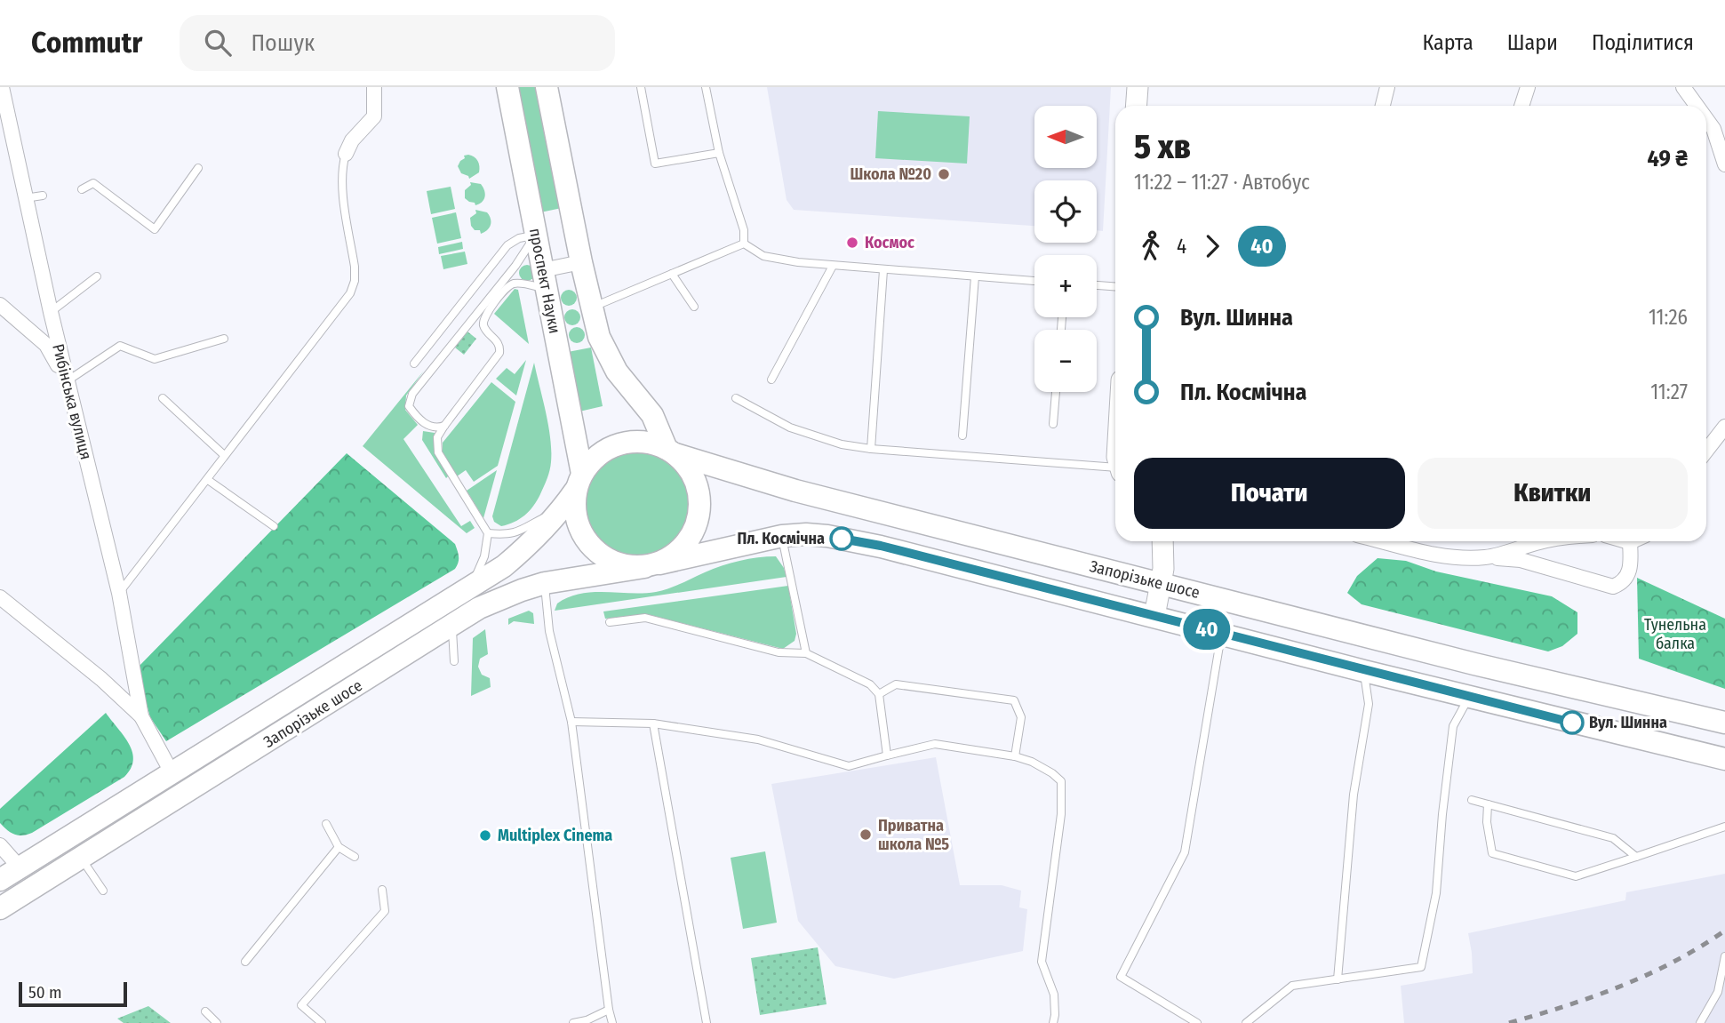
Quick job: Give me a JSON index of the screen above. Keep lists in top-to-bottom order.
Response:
{
  "streets": {
    "main road": ["проспект Науки", "Запорізьке шосе"],
    "street": ["Рибінська вулиця"]
  },
  "crossings": [
    ["проспект Науки", "Запорізьке шосе"]
  ],
  "parks": ["Тунельна балка"],
  "places": [
    "Школа №20",
    "Космос",
    "Пл. Космічна",
    "Вул. Шинна",
    "Приватна школа №5",
    "Multiplex Cinema"
  ],
  "lines": ["bus line 40"],
  "scale_bar": "50 m",
  "north": "left",
  "page": {
    "header": "Commutr",
    "search": "Пошук",
    "nav": ["Карта", "Шари", "Поділитися"],
    "on_map": "40",
    "map_buttons": ["+", "−"],
    "heading": ["5 хв", "11:22 – 11:27 · Автобус", "49 ₴"],
    "legs": ["4", "40"],
    "list": [
      {
        "name": "Вул. Шинна",
        "value": "11:26"
      },
      {
        "name": "Пл. Космічна",
        "value": "11:27"
      }
    ],
    "buttons": ["Почати", "Квитки"],
    "scale": "50 m"
  }
}
